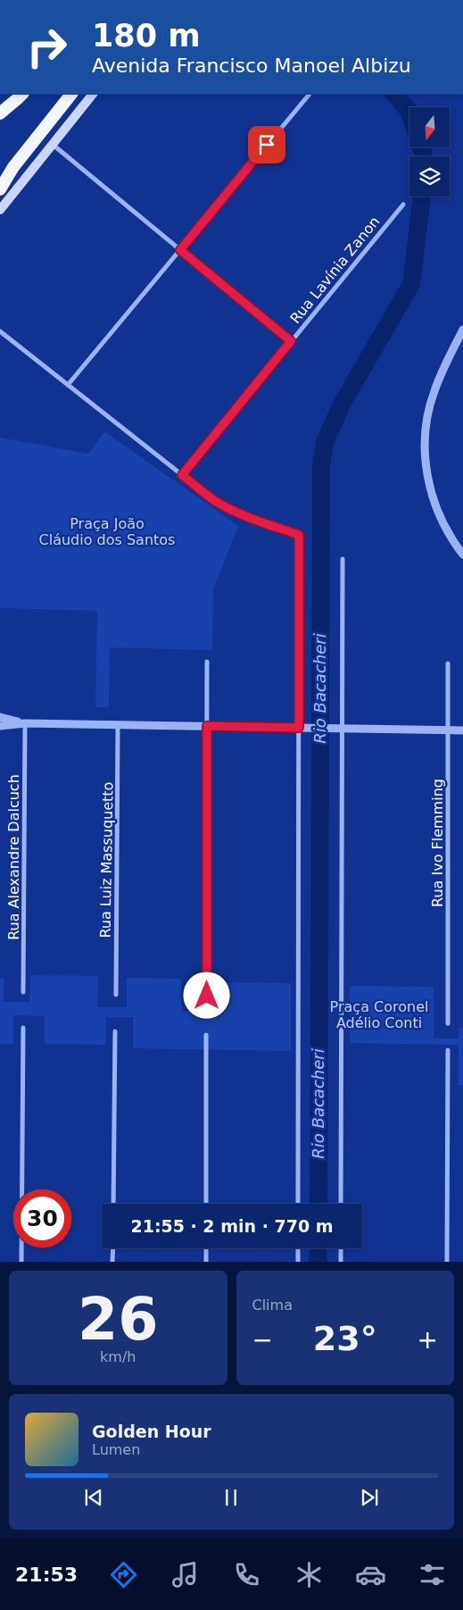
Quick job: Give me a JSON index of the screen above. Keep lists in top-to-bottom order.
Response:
{
  "streets": {
    "street": [
      "Rua Lavínia Zanon",
      "Rua Ivo Flemming",
      "Rua Alexandre Dalcuch",
      "Rua Luiz Massuquetto"
    ]
  },
  "water": ["Rio Bacacheri"],
  "parks": ["Praça João Cláudio dos Santos", "Praça Coronel Adélio Conti"],
  "north": "bottom",
  "page": {
    "turn": ["180 m", "Avenida Francisco Manoel Albizu"],
    "limit": "30",
    "trip": "21:55 · 2 min · 770 m",
    "tile": [
      ["26", "km/h"],
      "Clima"
    ],
    "heat": ["−", "23°", "+"],
    "song": ["Golden Hour", "Lumen"],
    "tabs": "21:53"
  }
}
